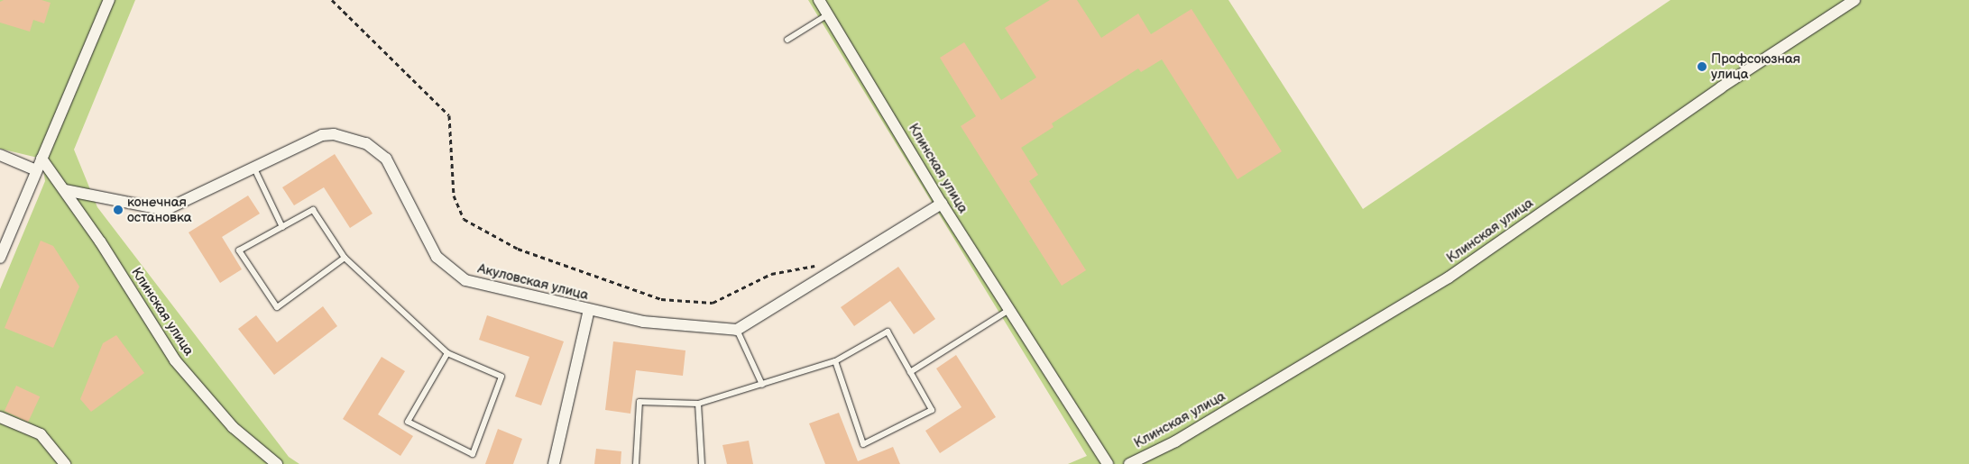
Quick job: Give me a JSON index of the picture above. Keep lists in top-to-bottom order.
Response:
{
  "streets": {
    "street": ["Клинская улица", "Акуловская улица"]
  },
  "crossings": [
    ["Клинская улица", "Акуловская улица"]
  ],
  "places": ["Профсоюзная улица", "конечная остановка"]
}
